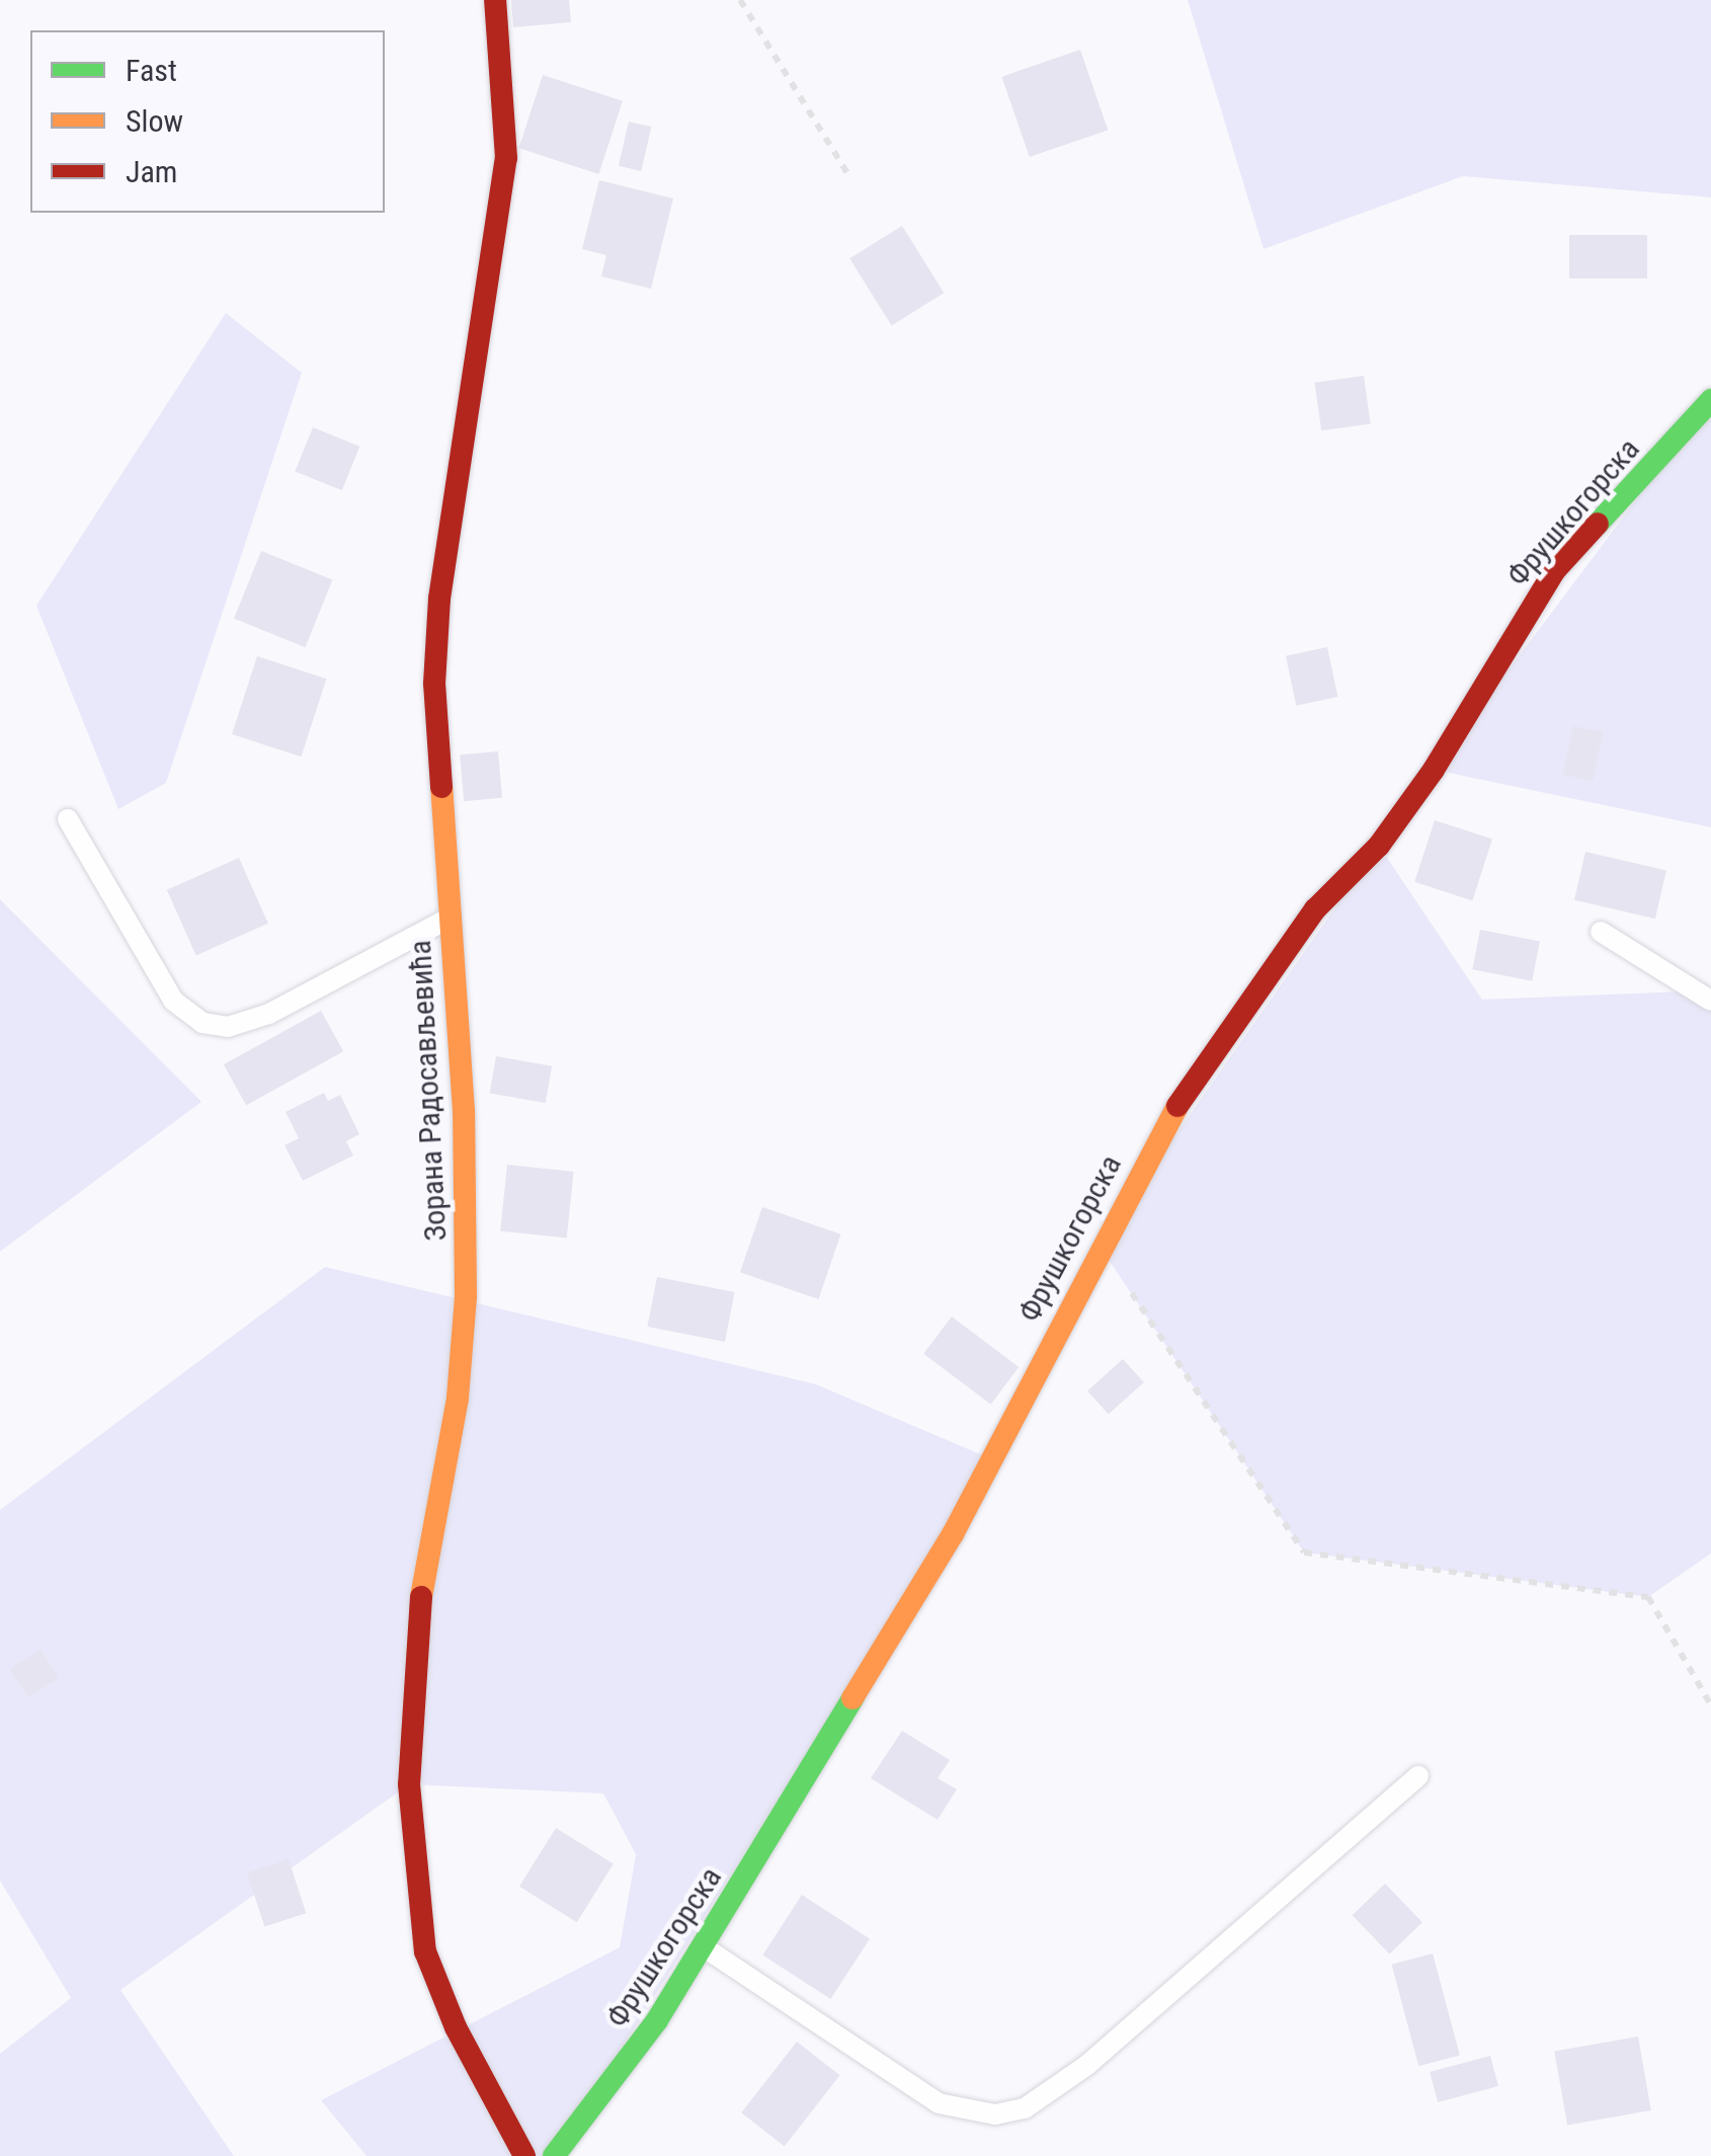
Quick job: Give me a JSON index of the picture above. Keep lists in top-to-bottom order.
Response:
{
  "streets": {
    "street": ["Фрушкогорска", "Зорана Радосављевића"]
  },
  "legend": ["Fast", "Slow", "Jam"]
}
